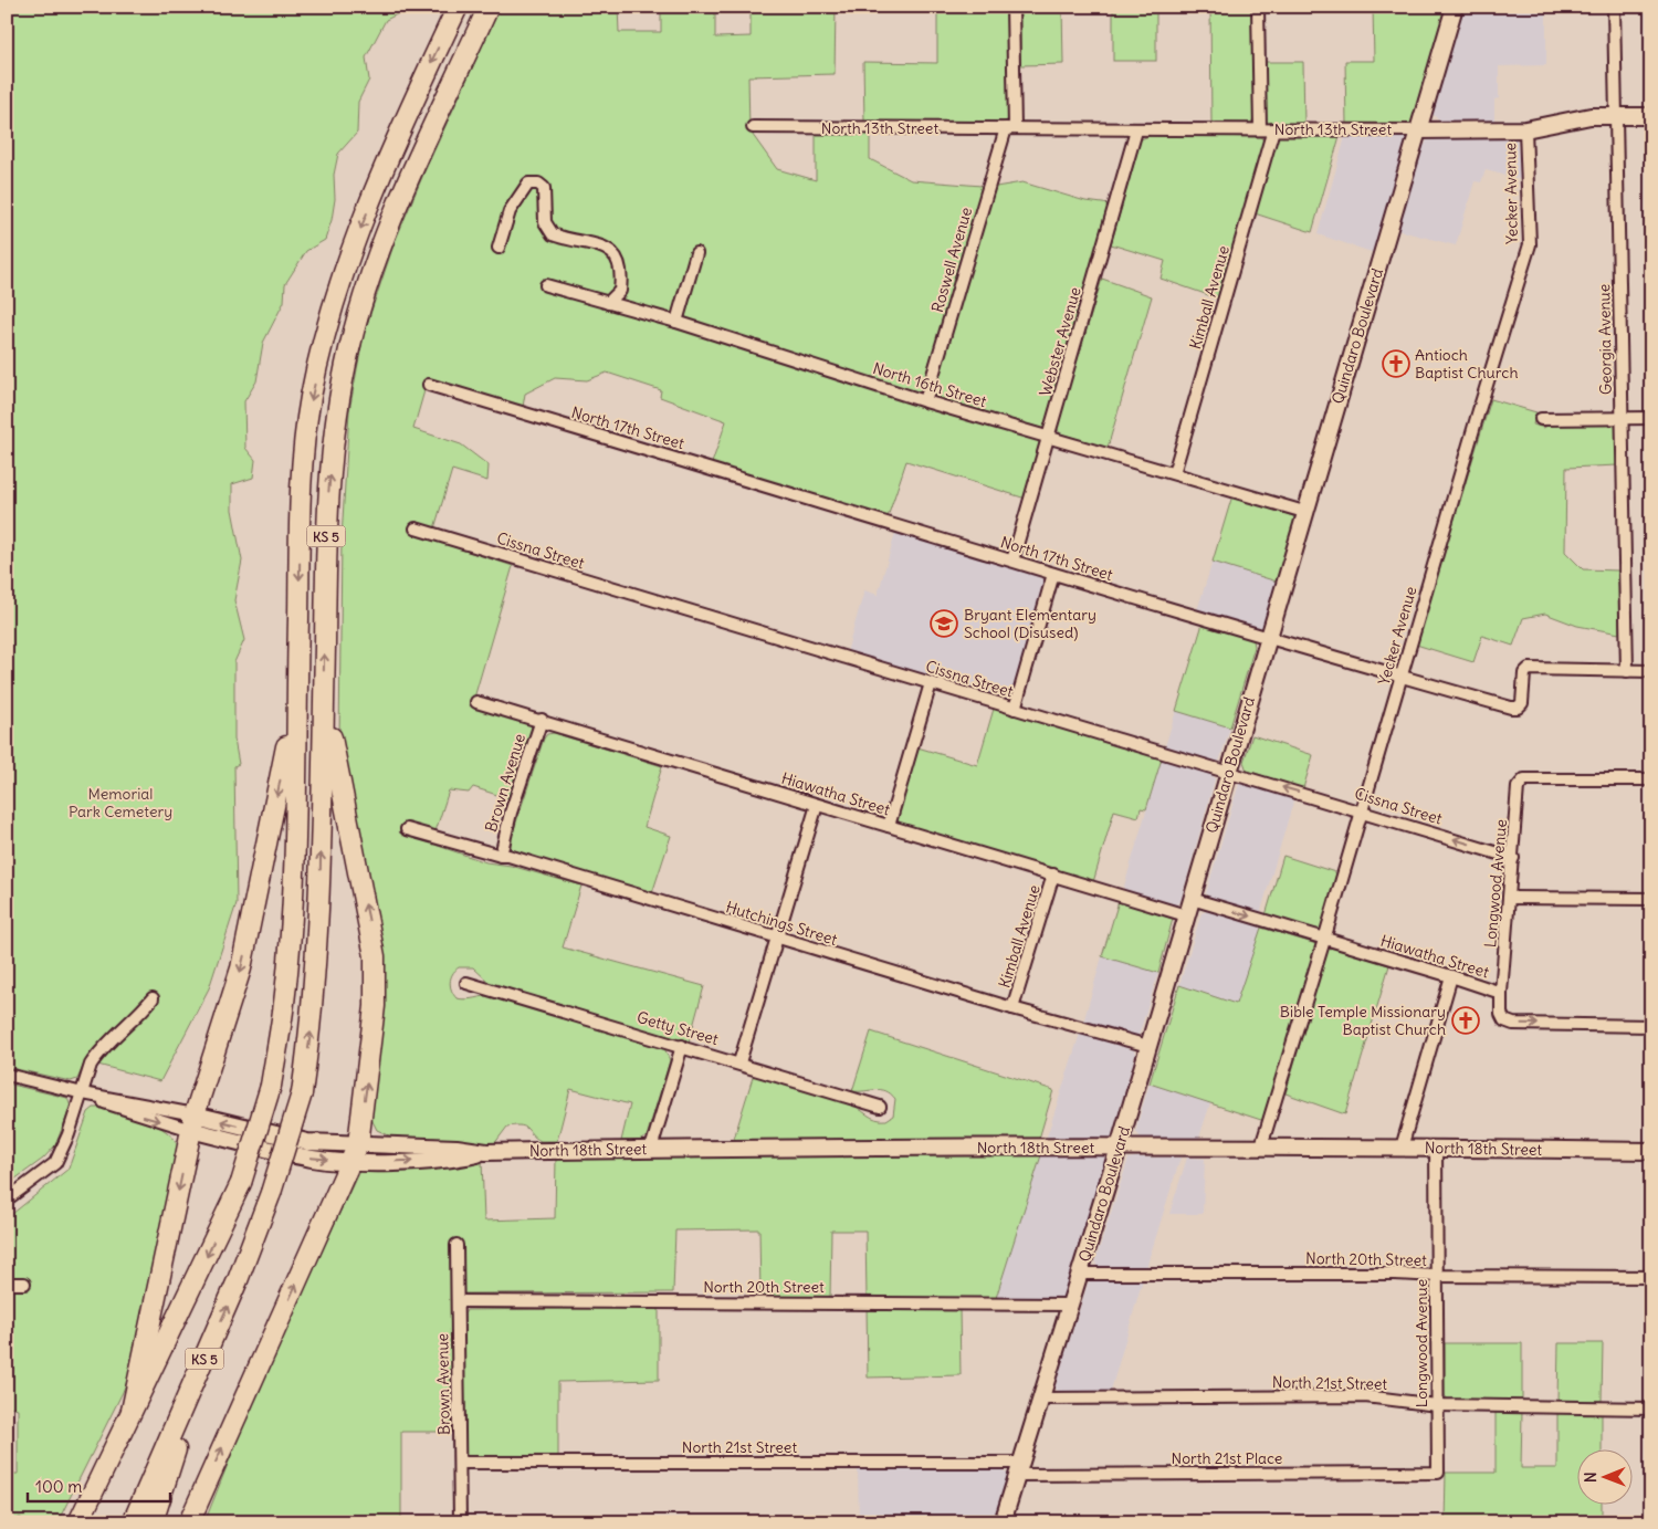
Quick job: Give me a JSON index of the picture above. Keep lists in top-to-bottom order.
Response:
{
  "streets": {
    "highway": ["KS 5"],
    "main road": ["North 13th Street", "Quindaro Boulevard", "North 18th Street"],
    "street": [
      "Yecker Avenue",
      "Roswell Avenue",
      "Kimball Avenue",
      "Georgia Avenue",
      "Webster Avenue",
      "North 16th Street",
      "North 17th Street",
      "Cissna Street",
      "Brown Avenue",
      "Hiawatha Street",
      "Longwood Avenue",
      "Hutchings Street",
      "Getty Street",
      "North 20th Street",
      "North 21st Street",
      "North 21st Place"
    ]
  },
  "crossings": [
    ["North 13th Street", "Yecker Avenue"],
    ["North 13th Street", "Roswell Avenue"],
    ["North 13th Street", "Kimball Avenue"],
    ["North 13th Street", "Quindaro Boulevard"],
    ["North 13th Street", "Georgia Avenue"],
    ["North 13th Street", "Webster Avenue"],
    ["Yecker Avenue", "North 17th Street"],
    ["Yecker Avenue", "Cissna Street"],
    ["Yecker Avenue", "Hiawatha Street"],
    ["Yecker Avenue", "North 18th Street"],
    ["Roswell Avenue", "North 16th Street"],
    ["Kimball Avenue", "North 16th Street"],
    ["Kimball Avenue", "Hiawatha Street"],
    ["Kimball Avenue", "Hutchings Street"],
    ["Quindaro Boulevard", "North 16th Street"],
    ["Quindaro Boulevard", "North 17th Street"],
    ["Quindaro Boulevard", "Cissna Street"],
    ["Quindaro Boulevard", "Hiawatha Street"],
    ["Quindaro Boulevard", "Hutchings Street"],
    ["Quindaro Boulevard", "North 18th Street"],
    ["Quindaro Boulevard", "North 20th Street"],
    ["Quindaro Boulevard", "North 21st Street"],
    ["Quindaro Boulevard", "North 21st Place"],
    ["Georgia Avenue", "North 17th Street"],
    ["Webster Avenue", "North 16th Street"],
    ["Webster Avenue", "North 17th Street"],
    ["Cissna Street", "Longwood Avenue"],
    ["Brown Avenue", "Hiawatha Street"],
    ["Brown Avenue", "Hutchings Street"],
    ["Brown Avenue", "North 20th Street"],
    ["Brown Avenue", "North 21st Street"],
    ["Hiawatha Street", "Longwood Avenue"],
    ["Longwood Avenue", "North 18th Street"],
    ["Longwood Avenue", "North 20th Street"],
    ["Longwood Avenue", "North 21st Street"],
    ["Longwood Avenue", "North 21st Place"],
    ["North 21st Street", "North 21st Place"]
  ],
  "parks": ["Memorial Park Cemetery"],
  "places": {
    "church": ["Antioch Baptist Church", "Bible Temple Missionary Baptist Church"],
    "school or university": ["Bryant Elementary School (Disused)"]
  },
  "scale_bar": "100 m",
  "north": "left"
}
